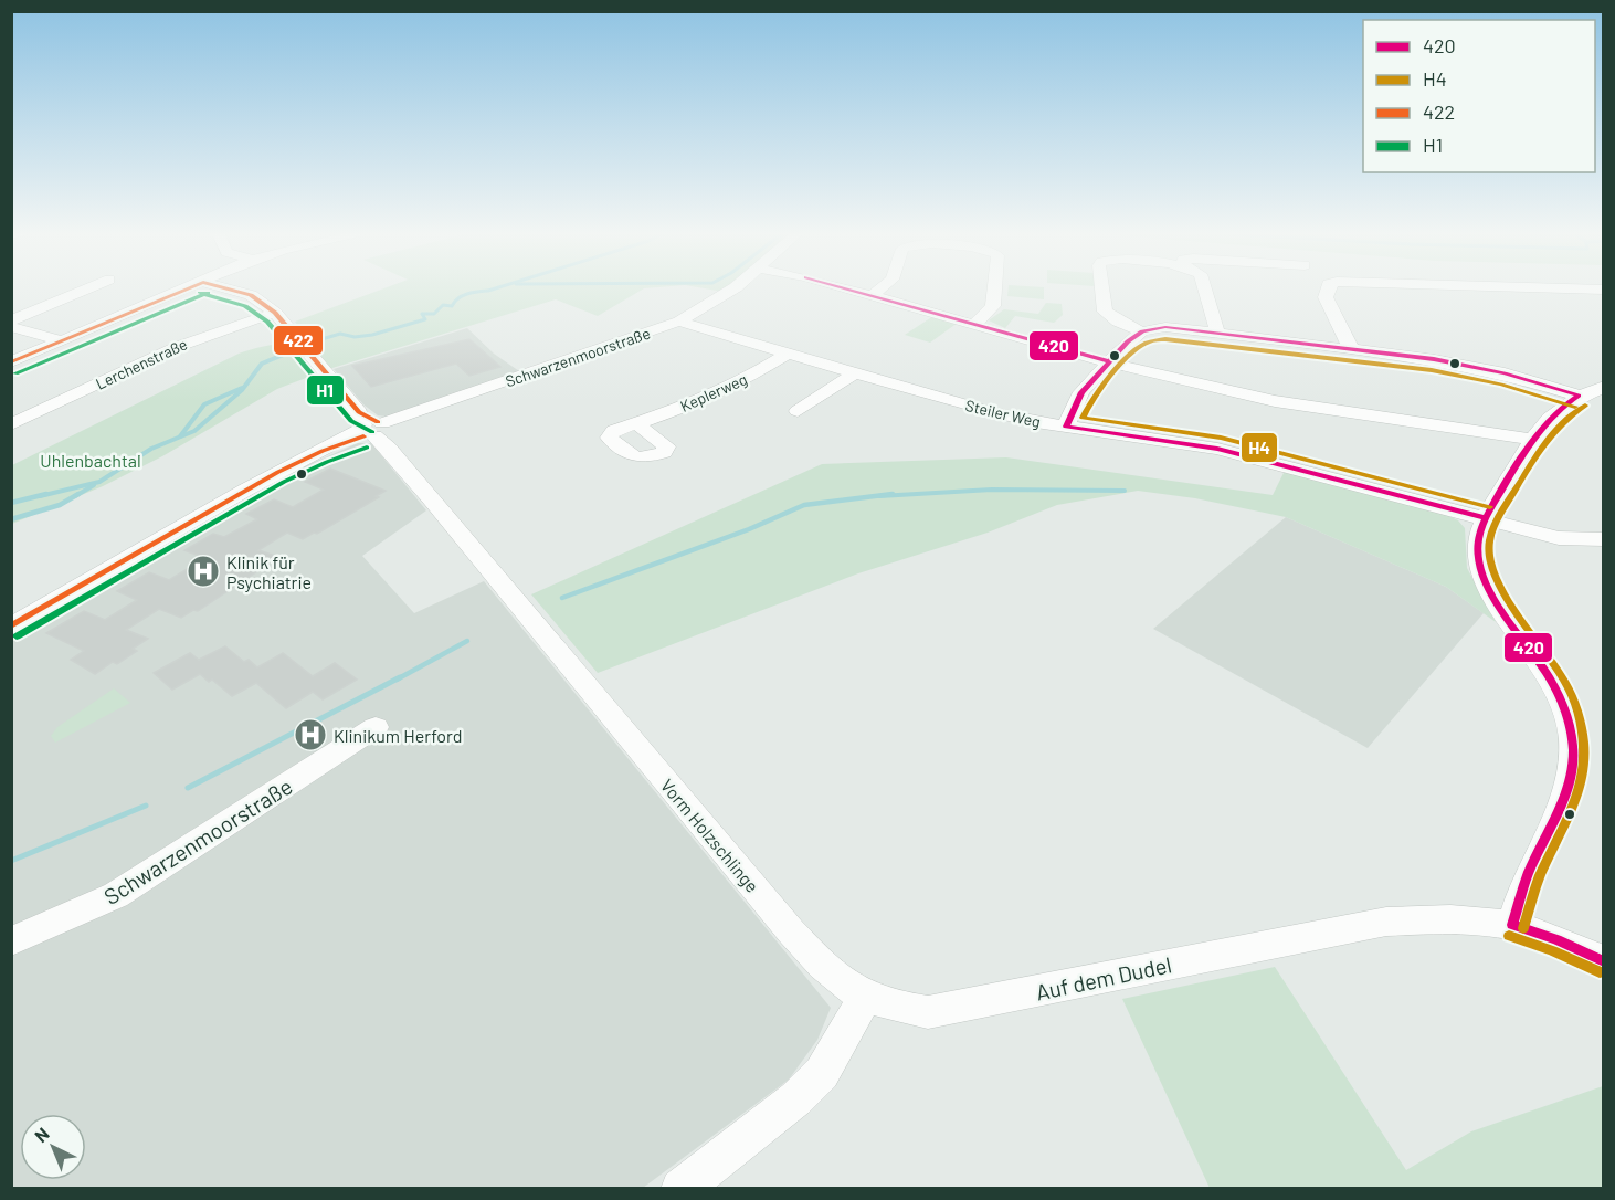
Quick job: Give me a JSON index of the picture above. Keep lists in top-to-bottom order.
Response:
{
  "streets": {
    "street": [
      "Schwarzenmoorstraße",
      "Lerchenstraße",
      "Keplerweg",
      "Steiler Weg",
      "Vorm Holzschlinge",
      "Auf dem Dudel"
    ]
  },
  "crossings": [
    ["Schwarzenmoorstraße", "Steiler Weg"],
    ["Schwarzenmoorstraße", "Vorm Holzschlinge"],
    ["Lerchenstraße", "Vorm Holzschlinge"],
    ["Keplerweg", "Steiler Weg"],
    ["Vorm Holzschlinge", "Auf dem Dudel"]
  ],
  "parks": ["Uhlenbachtal"],
  "places": {
    "hospital": ["Klinik für Psychiatrie", "Klinikum Herford"]
  },
  "lines": [
    "transit line 420",
    "transit line 422",
    "transit line H1",
    "transit line H4"
  ],
  "legend": [
    "420",
    "H4",
    "422",
    "H1"
  ],
  "north": "top left"
}
